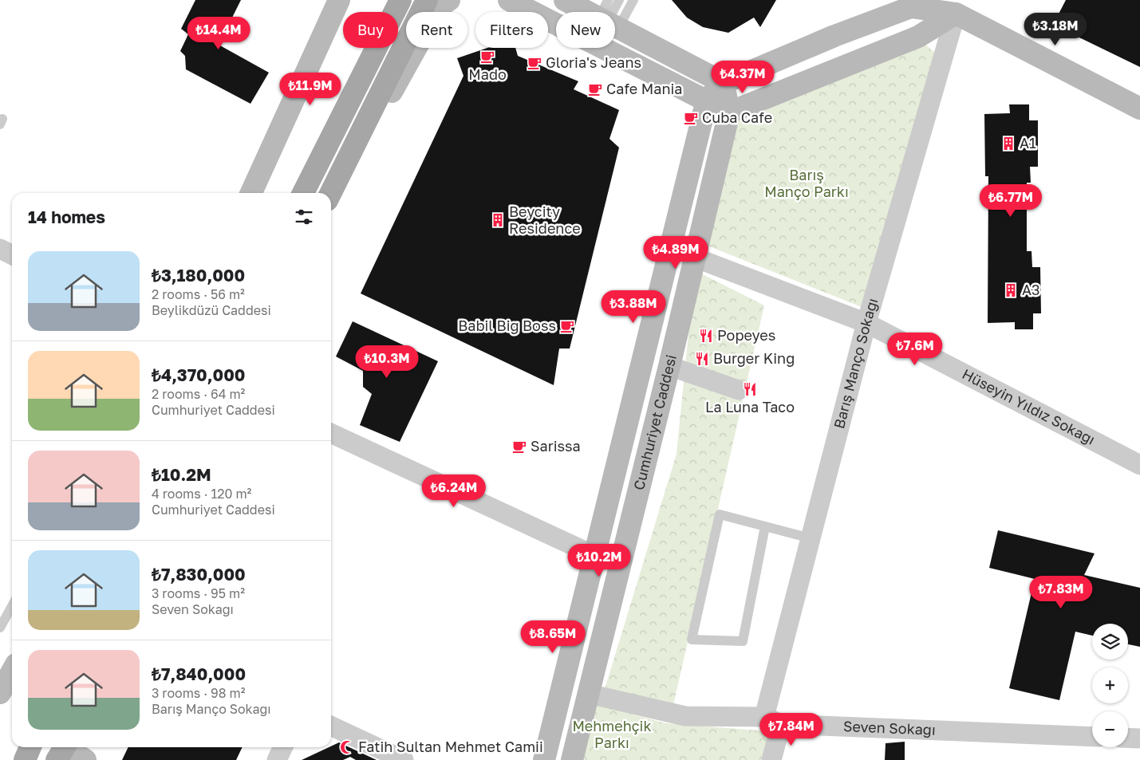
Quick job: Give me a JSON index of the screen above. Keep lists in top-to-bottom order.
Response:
{
  "streets": {
    "main road": ["Cumhuriyet Caddesi"],
    "street": ["Barış Manço Sokağı", "Hüseyin Yıldız Sokağı", "Seven Sokağı"]
  },
  "crossings": [
    ["Barış Manço Sokağı", "Hüseyin Yıldız Sokağı"],
    ["Barış Manço Sokağı", "Seven Sokağı"],
    ["Hüseyin Yıldız Sokağı", "Cumhuriyet Caddesi"],
    ["Cumhuriyet Caddesi", "Seven Sokağı"]
  ],
  "parks": ["Barış Manço Parkı", "Mehmehçik Parkı"],
  "places": {
    "cafe": [
      "Mado",
      "Gloria's Jeans",
      "Cafe Mania",
      "Cuba Cafe",
      "Babil Big Boss",
      "Sarissa"
    ],
    "building": ["A1", "Beycity Residence", "A3"],
    "restaurant": ["Popeyes", "Burger King", "La Luna Taco"],
    "mosque": ["Fatih Sultan Mehmet Camii"]
  },
  "page": {
    "chip": [
      "Buy",
      "Rent",
      "Filters",
      "New"
    ],
    "price": [
      "₺3.18M",
      "₺14.4M",
      "₺4.37M",
      "₺11.9M",
      "₺6.77M",
      "₺4.89M",
      "₺3.88M",
      "₺7.6M",
      "₺10.3M",
      "₺6.24M",
      "₺10.2M",
      "₺7.83M",
      "₺8.65M",
      "₺7.84M"
    ],
    "heading": "14 homes",
    "list": [
      {
        "name": "₺3,180,000",
        "note": "2 rooms · 56 m² · Beylikdüzü Caddesi"
      },
      {
        "name": "₺4,370,000",
        "note": "2 rooms · 64 m² · Cumhuriyet Caddesi"
      },
      {
        "name": "₺10.2M",
        "note": "4 rooms · 120 m² · Cumhuriyet Caddesi"
      },
      {
        "name": "₺7,830,000",
        "note": "3 rooms · 95 m² · Seven Sokağı"
      },
      {
        "name": "₺7,840,000",
        "note": "3 rooms · 98 m² · Barış Manço Sokağı"
      }
    ],
    "map_buttons": ["+", "−"]
  }
}
